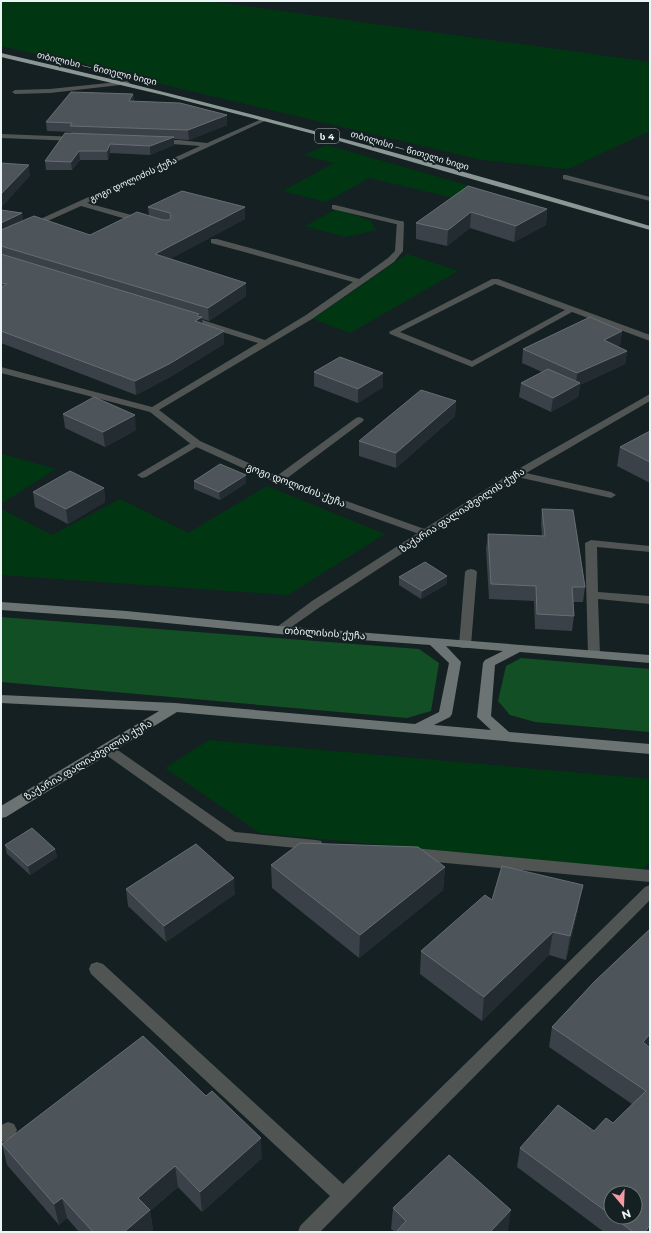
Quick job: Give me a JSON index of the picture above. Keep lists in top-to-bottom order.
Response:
{
  "streets": {
    "highway": ["თბილისი — წითელი ხიდი", "ს 4"],
    "main road": ["ზაქარია ფალიაშვილის ქუჩა", "თბილისის ქუჩა"],
    "street": ["გოგი დოლიძის ქუჩა"]
  },
  "crossings": [
    ["თბილისი — წითელი ხიდი", "გოგი დოლიძის ქუჩა"],
    ["გოგი დოლიძის ქუჩა", "ზაქარია ფალიაშვილის ქუჩა"],
    ["ზაქარია ფალიაშვილის ქუჩა", "თბილისის ქუჩა"]
  ],
  "north": "bottom"
}
